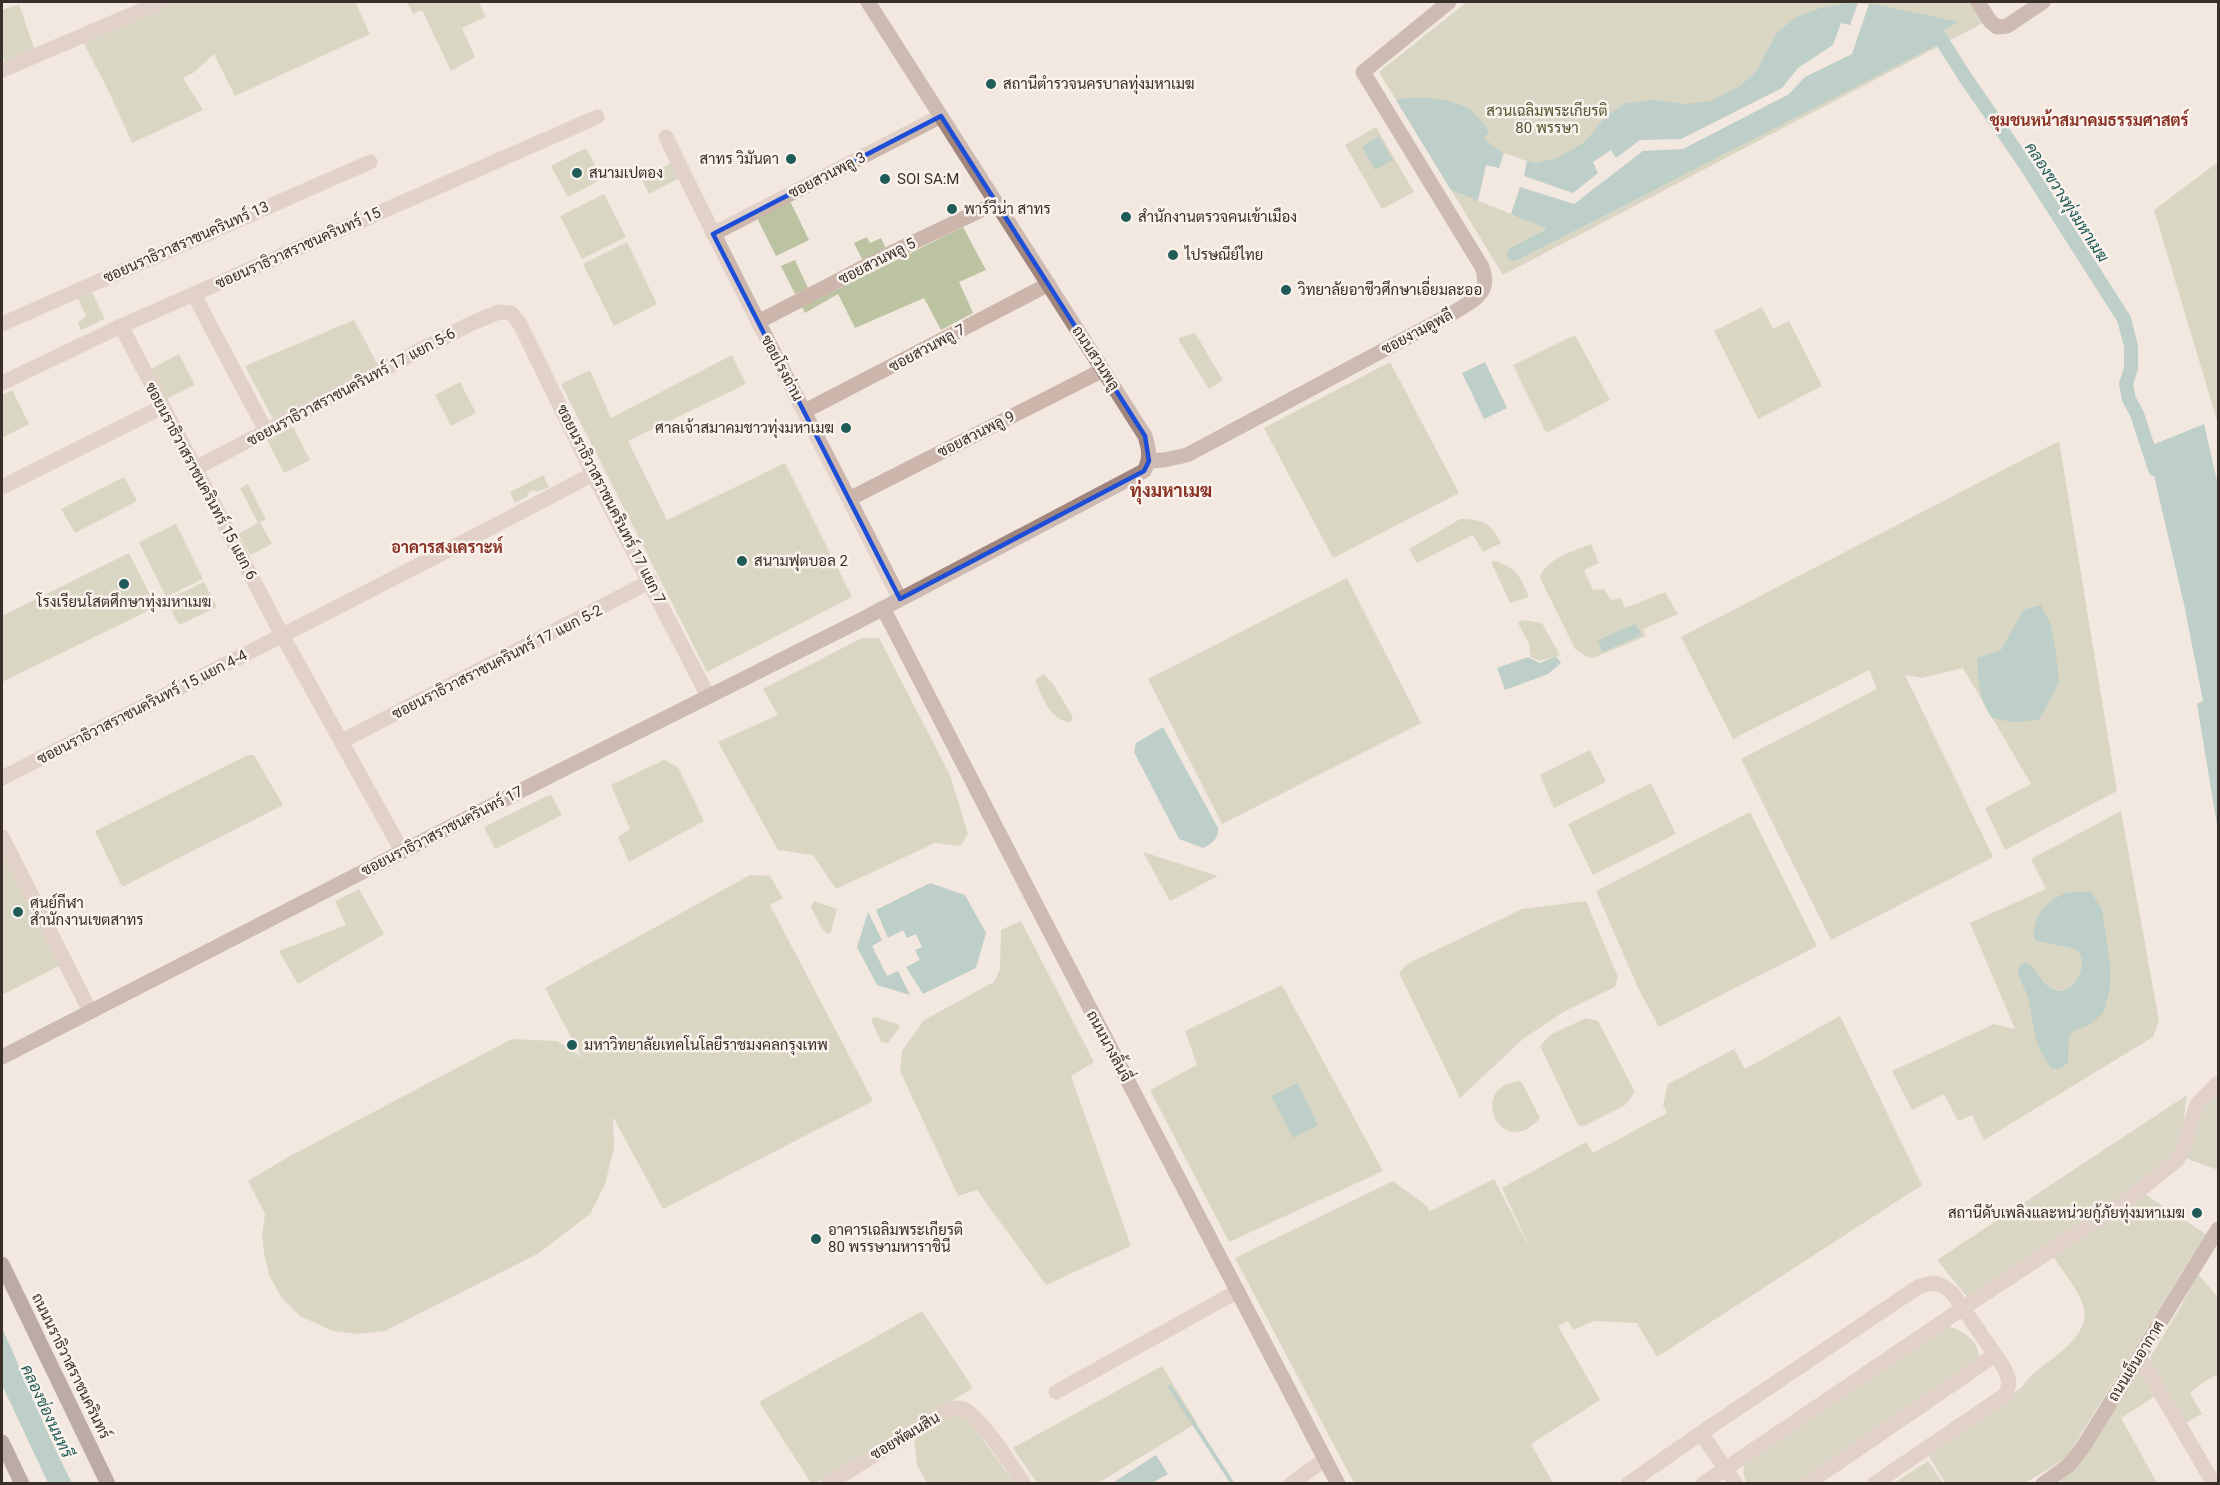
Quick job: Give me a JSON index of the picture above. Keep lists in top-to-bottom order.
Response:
{
  "streets": {
    "main road": ["ถนนนราธิวาสราชนครินทร์"],
    "street": [
      "ซอยสวนพลู 3",
      "ซอยนราธิวาสราชนครินทร์ 13",
      "ซอยนราธิวาสราชนครินทร์ 15",
      "ซอยสวนพลู 5",
      "ซอยงามดูพลี",
      "ซอยสวนพลู 7",
      "ถนนสวนพลู",
      "ซอยโรงถ่าน",
      "ซอยนราธิวาสราชนครินทร์ 17 แยก 5-6",
      "ซอยสวนพลู 9",
      "ซอยนราธิวาสราชนครินทร์ 15 แยก 6",
      "ซอยนราธิวาสราชนครินทร์ 17 แยก 7",
      "ซอยนราธิวาสราชนครินทร์ 17 แยก 5-2",
      "ซอยนราธิวาสราชนครินทร์ 15 แยก 4-4",
      "ซอยนราธิวาสราชนครินทร์ 17",
      "ถนนนางลิ้นจี่",
      "ถนนเย็นอากาศ",
      "ซอยพัฒนสิน"
    ]
  },
  "crossings": [
    ["ซอยสวนพลู 3", "ถนนสวนพลู"],
    ["ซอยสวนพลู 3", "ซอยโรงถ่าน"],
    ["ซอยนราธิวาสราชนครินทร์ 15", "ซอยนราธิวาสราชนครินทร์ 15 แยก 6"],
    ["ซอยสวนพลู 5", "ถนนสวนพลู"],
    ["ซอยสวนพลู 5", "ซอยโรงถ่าน"],
    ["ซอยงามดูพลี", "ถนนสวนพลู"],
    ["ซอยสวนพลู 7", "ถนนสวนพลู"],
    ["ซอยสวนพลู 7", "ซอยโรงถ่าน"],
    ["ถนนสวนพลู", "ซอยสวนพลู 9"],
    ["ซอยโรงถ่าน", "ซอยสวนพลู 9"],
    ["ซอยนราธิวาสราชนครินทร์ 17 แยก 5-6", "ซอยนราธิวาสราชนครินทร์ 15 แยก 6"],
    ["ซอยนราธิวาสราชนครินทร์ 17 แยก 5-6", "ซอยนราธิวาสราชนครินทร์ 17 แยก 7"],
    ["ซอยนราธิวาสราชนครินทร์ 15 แยก 6", "ซอยนราธิวาสราชนครินทร์ 17 แยก 5-2"],
    ["ซอยนราธิวาสราชนครินทร์ 15 แยก 6", "ซอยนราธิวาสราชนครินทร์ 15 แยก 4-4"],
    ["ซอยนราธิวาสราชนครินทร์ 15 แยก 6", "ซอยนราธิวาสราชนครินทร์ 17"],
    ["ซอยนราธิวาสราชนครินทร์ 17 แยก 7", "ซอยนราธิวาสราชนครินทร์ 17 แยก 5-2"],
    ["ซอยนราธิวาสราชนครินทร์ 17 แยก 7", "ซอยนราธิวาสราชนครินทร์ 15 แยก 4-4"],
    ["ซอยนราธิวาสราชนครินทร์ 17 แยก 7", "ซอยนราธิวาสราชนครินทร์ 17"],
    ["ซอยนราธิวาสราชนครินทร์ 17", "ถนนนางลิ้นจี่"]
  ],
  "districts": ["ชุมชนหน้าสมาคมธรรมศาสตร์", "ทุ่งมหาเมฆ", "อาคารสงเคราะห์"],
  "water": ["คลองขวางทุ่งมหาเมฆ", "คลองช่องนนทรี"],
  "parks": ["สวนเฉลิมพระเกียรติ 80 พรรษา"],
  "places": [
    "สถานีตำรวจนครบาลทุ่งมหาเมฆ",
    "สาทร วิมันดา",
    "สนามเปตอง",
    "SOI SA:M",
    "พาร์วีน่า สาทร",
    "สำนักงานตรวจคนเข้าเมือง",
    "ไปรษณีย์ไทย",
    "วิทยาลัยอาชีวศึกษาเอี่ยมละออ",
    "ศาลเจ้าสมาคมชาวทุ่งมหาเมฆ",
    "สนามฟุตบอล 2",
    "โรงเรียนโสตศึกษาทุ่งมหาเมฆ",
    "ศูนย์กีฬา สำนักงานเขตสาทร",
    "มหาวิทยาลัยเทคโนโลยีราชมงคลกรุงเทพ",
    "สถานีดับเพลิงและหน่วยกู้ภัยทุ่งมหาเมฆ",
    "อาคารเฉลิมพระเกียรติ 80 พรรษามหาราชินี"
  ]
}
